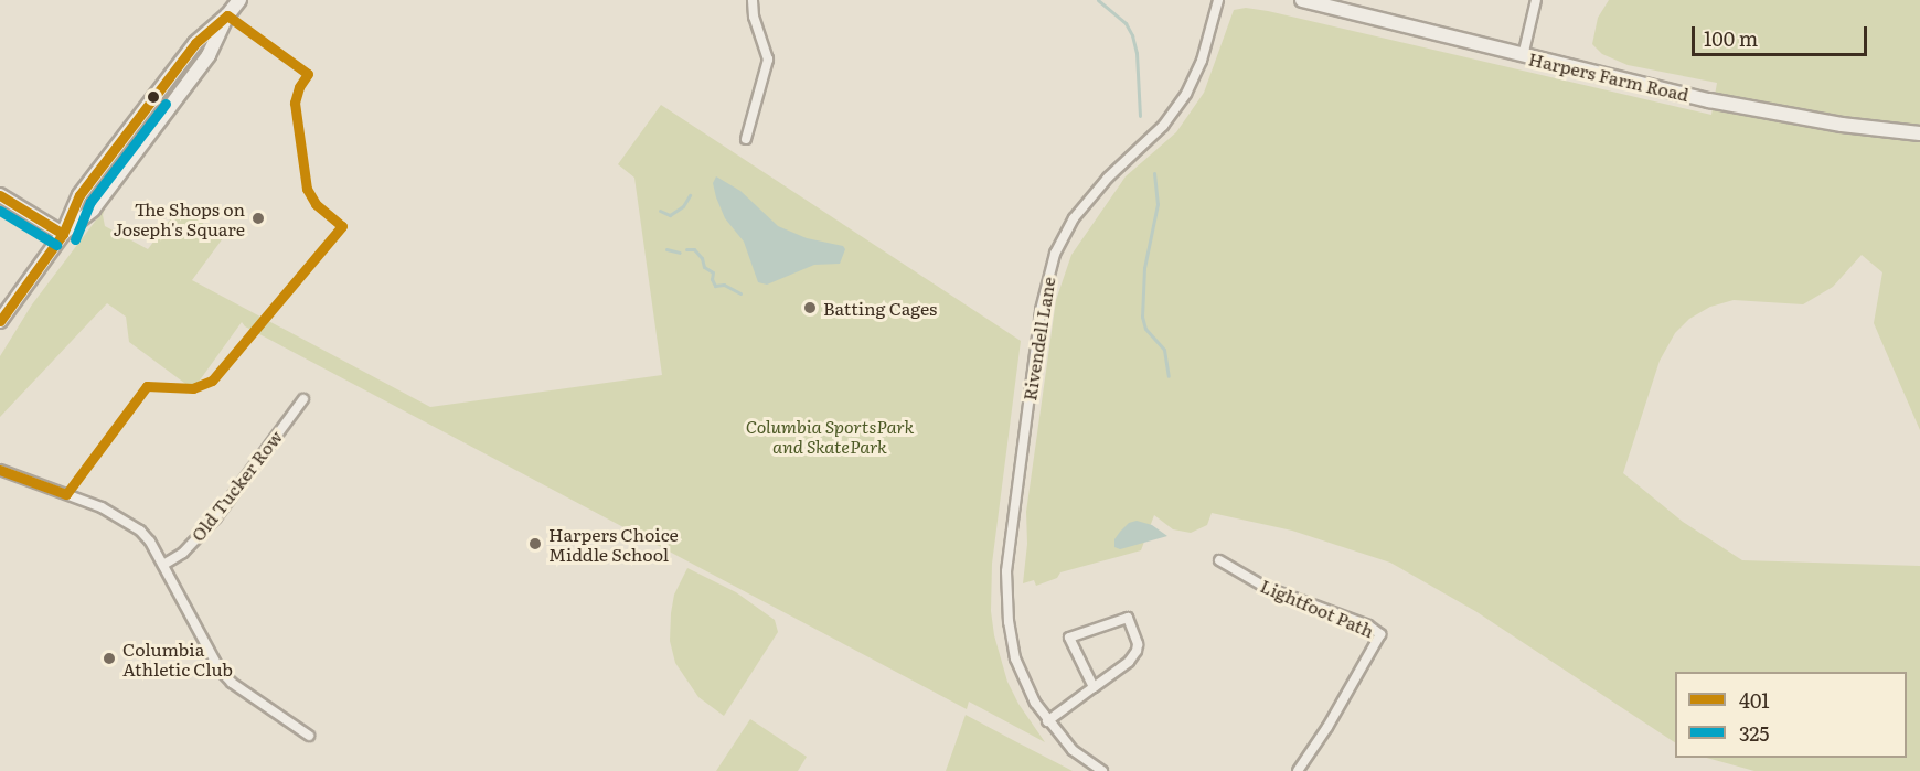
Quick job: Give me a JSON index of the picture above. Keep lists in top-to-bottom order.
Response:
{
  "streets": {
    "main road": ["Harpers Farm Road"],
    "street": ["Rivendell Lane", "Old Tucker Row", "Lightfoot Path"]
  },
  "parks": ["Columbia SportsPark and SkatePark"],
  "places": [
    "The Shops on Joseph's Square",
    "Batting Cages",
    "Harpers Choice Middle School",
    "Columbia Athletic Club"
  ],
  "lines": ["transit line 401", "transit line 325"],
  "legend": ["401", "325"],
  "scale_bar": "100 m"
}
